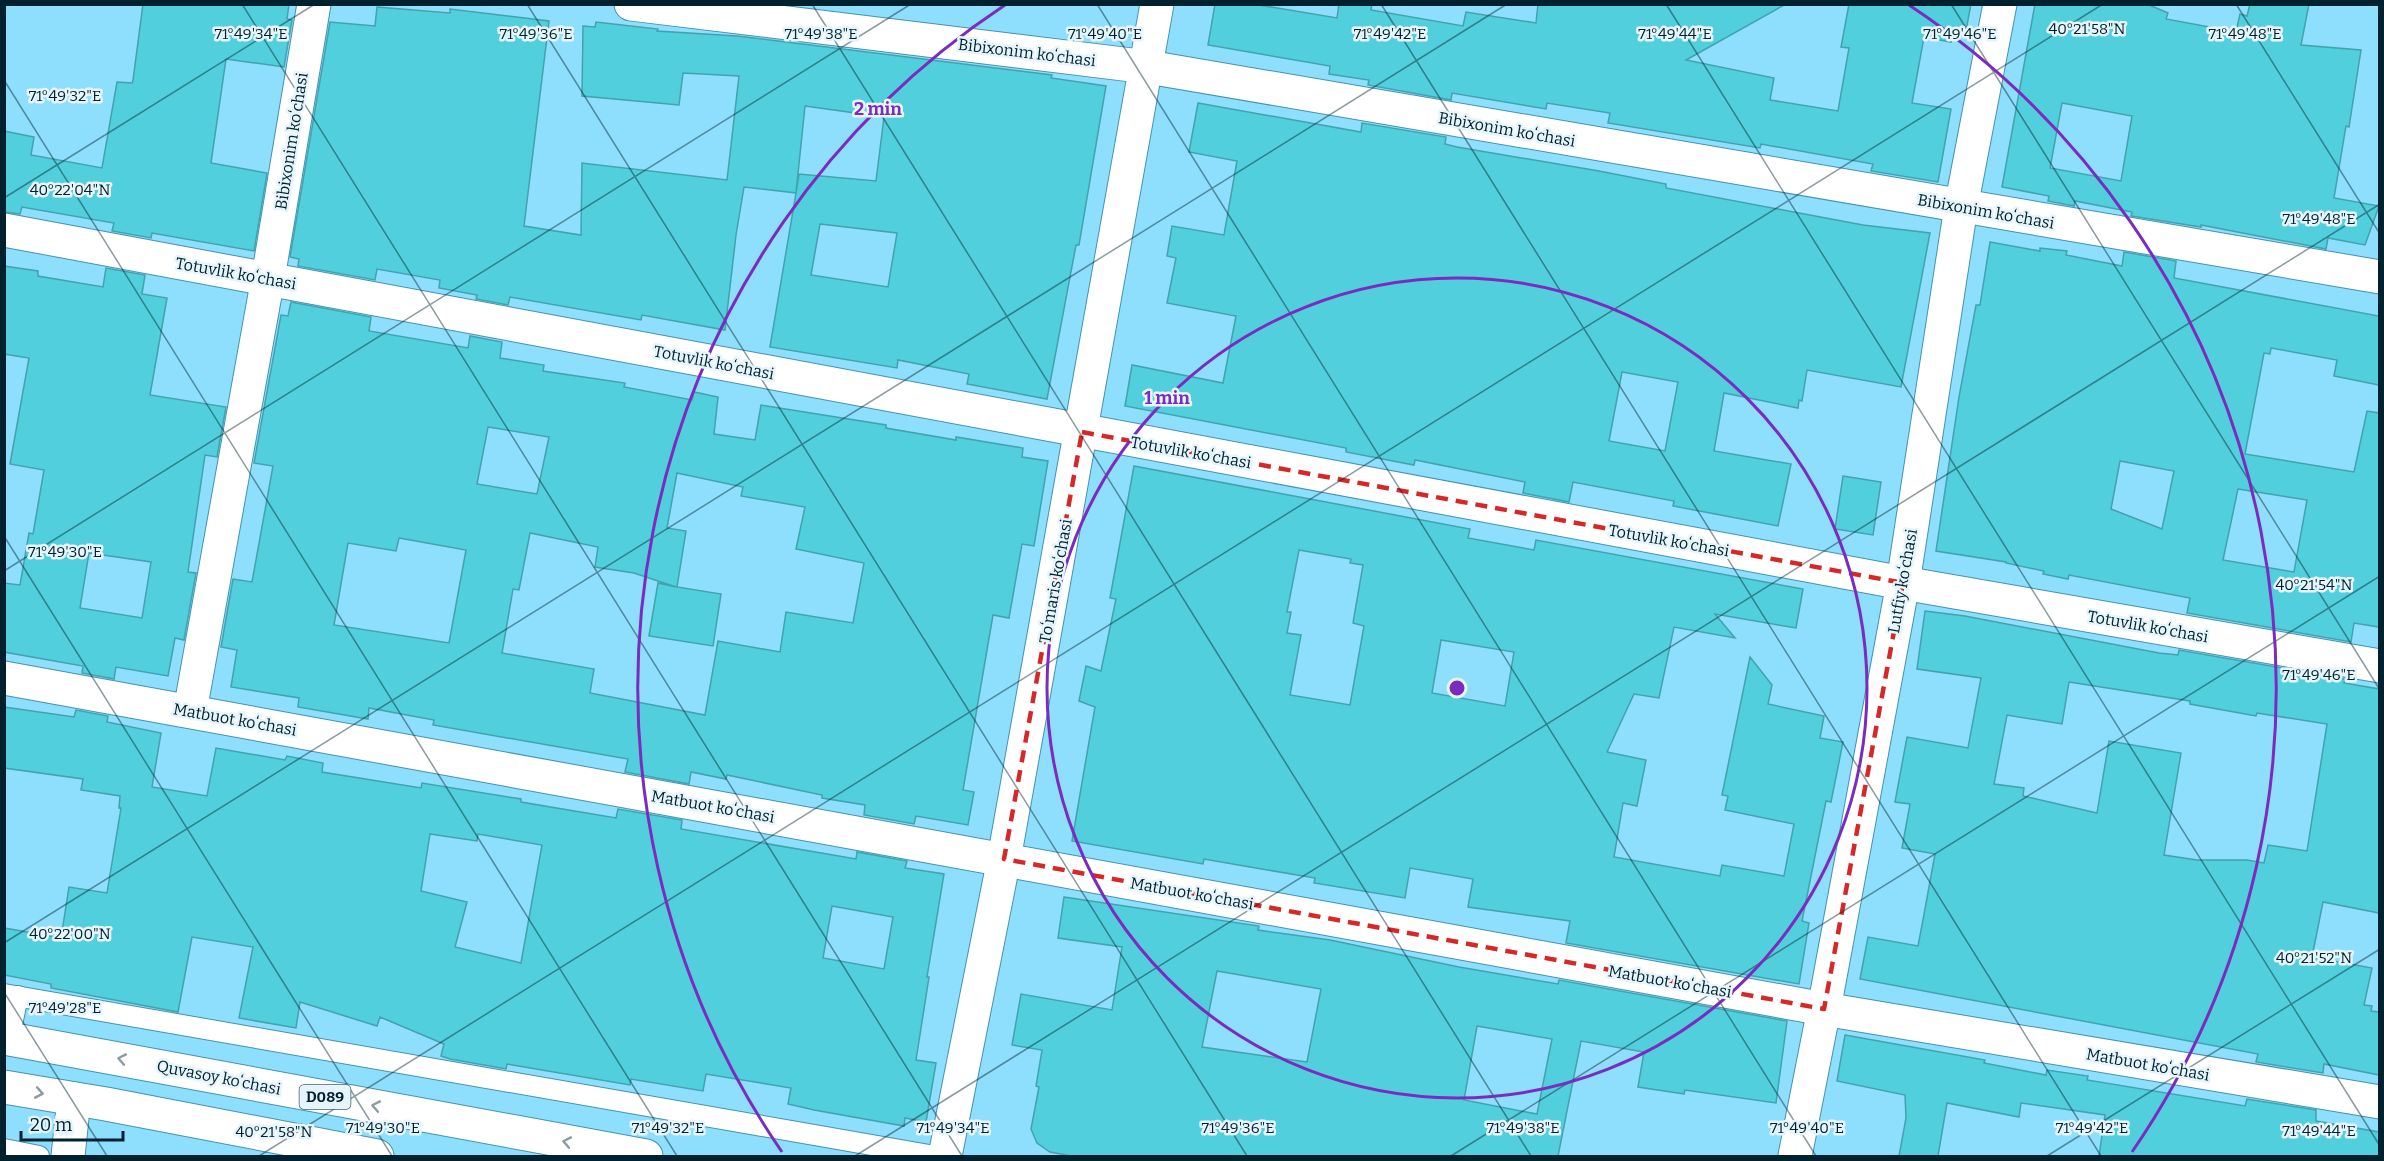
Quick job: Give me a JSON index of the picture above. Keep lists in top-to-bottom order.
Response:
{
  "streets": {
    "street": [
      "Bibixonim koʻchasi",
      "Totuvlik koʻchasi",
      "Toʻmaris koʻchasi",
      "Lutfiy koʻchasi",
      "Matbuot koʻchasi",
      "Quvasoy koʻchasi",
      "D089"
    ]
  },
  "crossings": [
    ["Bibixonim koʻchasi", "Totuvlik koʻchasi"],
    ["Bibixonim koʻchasi", "Toʻmaris koʻchasi"],
    ["Bibixonim koʻchasi", "Lutfiy koʻchasi"],
    ["Bibixonim koʻchasi", "Matbuot koʻchasi"],
    ["Totuvlik koʻchasi", "Toʻmaris koʻchasi"],
    ["Totuvlik koʻchasi", "Lutfiy koʻchasi"],
    ["Toʻmaris koʻchasi", "Matbuot koʻchasi"],
    ["Lutfiy koʻchasi", "Matbuot koʻchasi"]
  ],
  "scale_bar": "20 m",
  "coordinates": [
    "40°21'58\"N",
    "71°49'44\"E",
    "71°49'46\"E",
    "71°49'34\"E",
    "71°49'36\"E",
    "71°49'38\"E",
    "71°49'40\"E",
    "71°49'42\"E",
    "71°49'48\"E",
    "71°49'32\"E",
    "40°22'04\"N",
    "71°49'30\"E",
    "40°21'54\"N",
    "40°22'00\"N",
    "40°21'52\"N",
    "71°49'28\"E"
  ],
  "rings": ["2 min", "1 min"]
}
